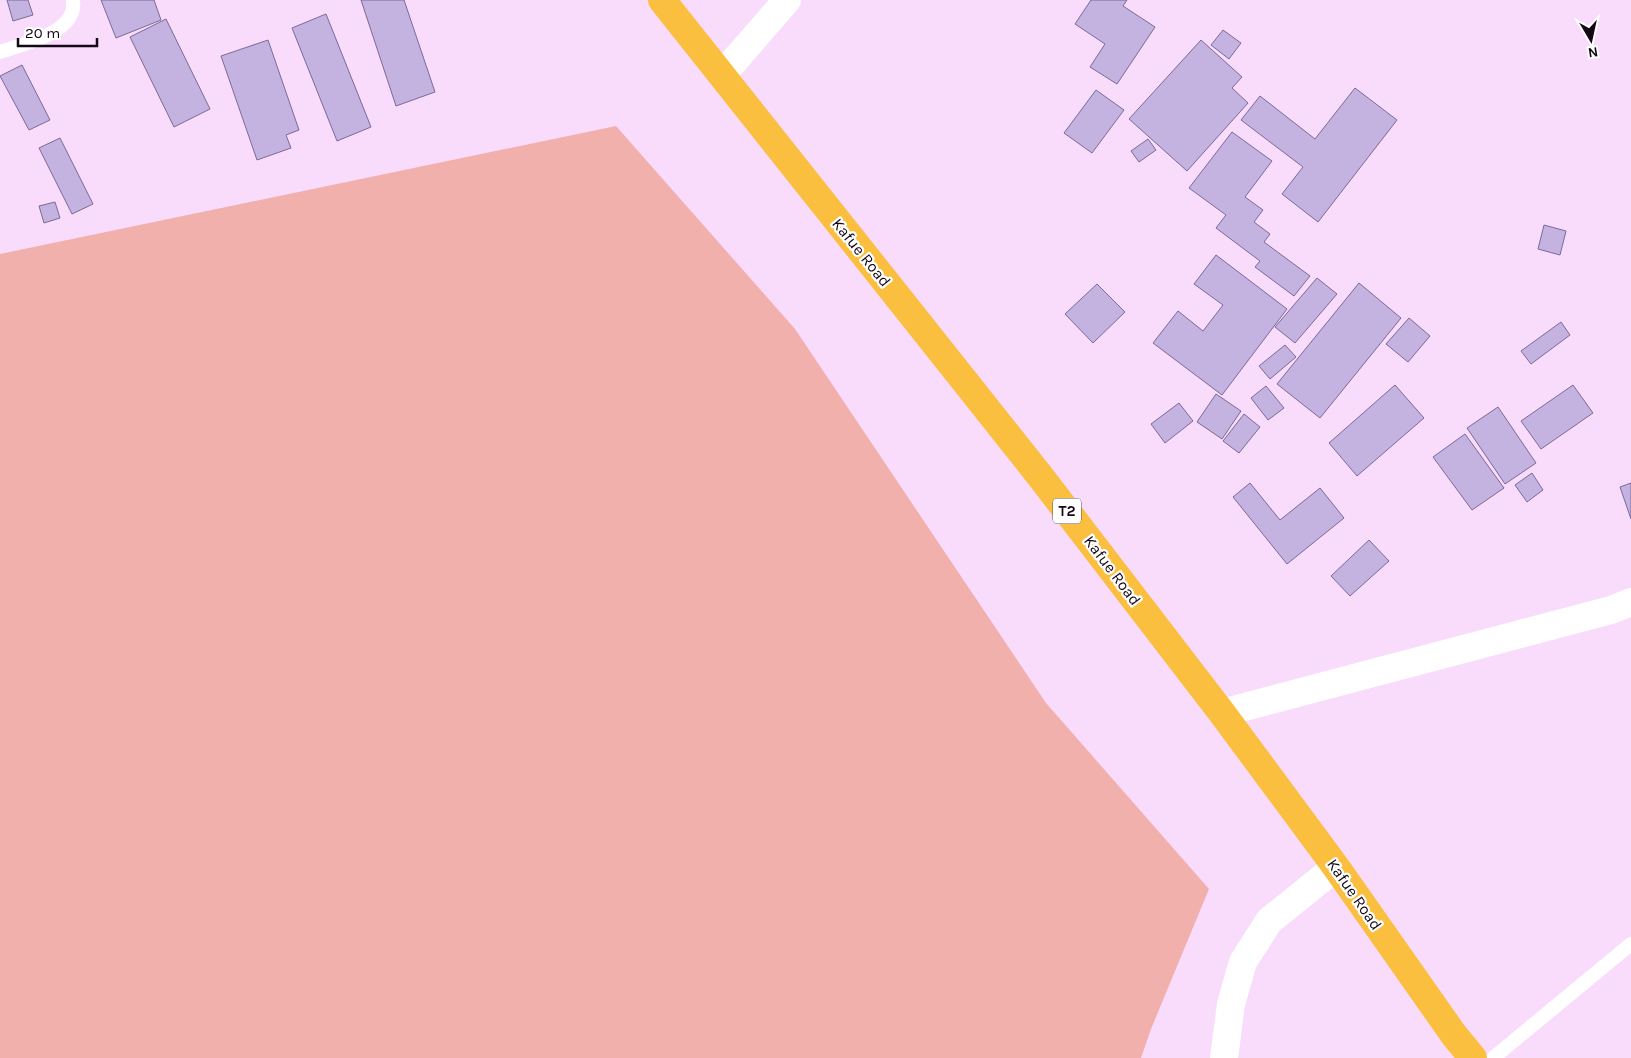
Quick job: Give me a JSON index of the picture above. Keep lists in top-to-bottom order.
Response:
{
  "streets": {
    "highway": ["Kafue Road", "T2"]
  },
  "scale_bar": "20 m",
  "north": "bottom"
}
